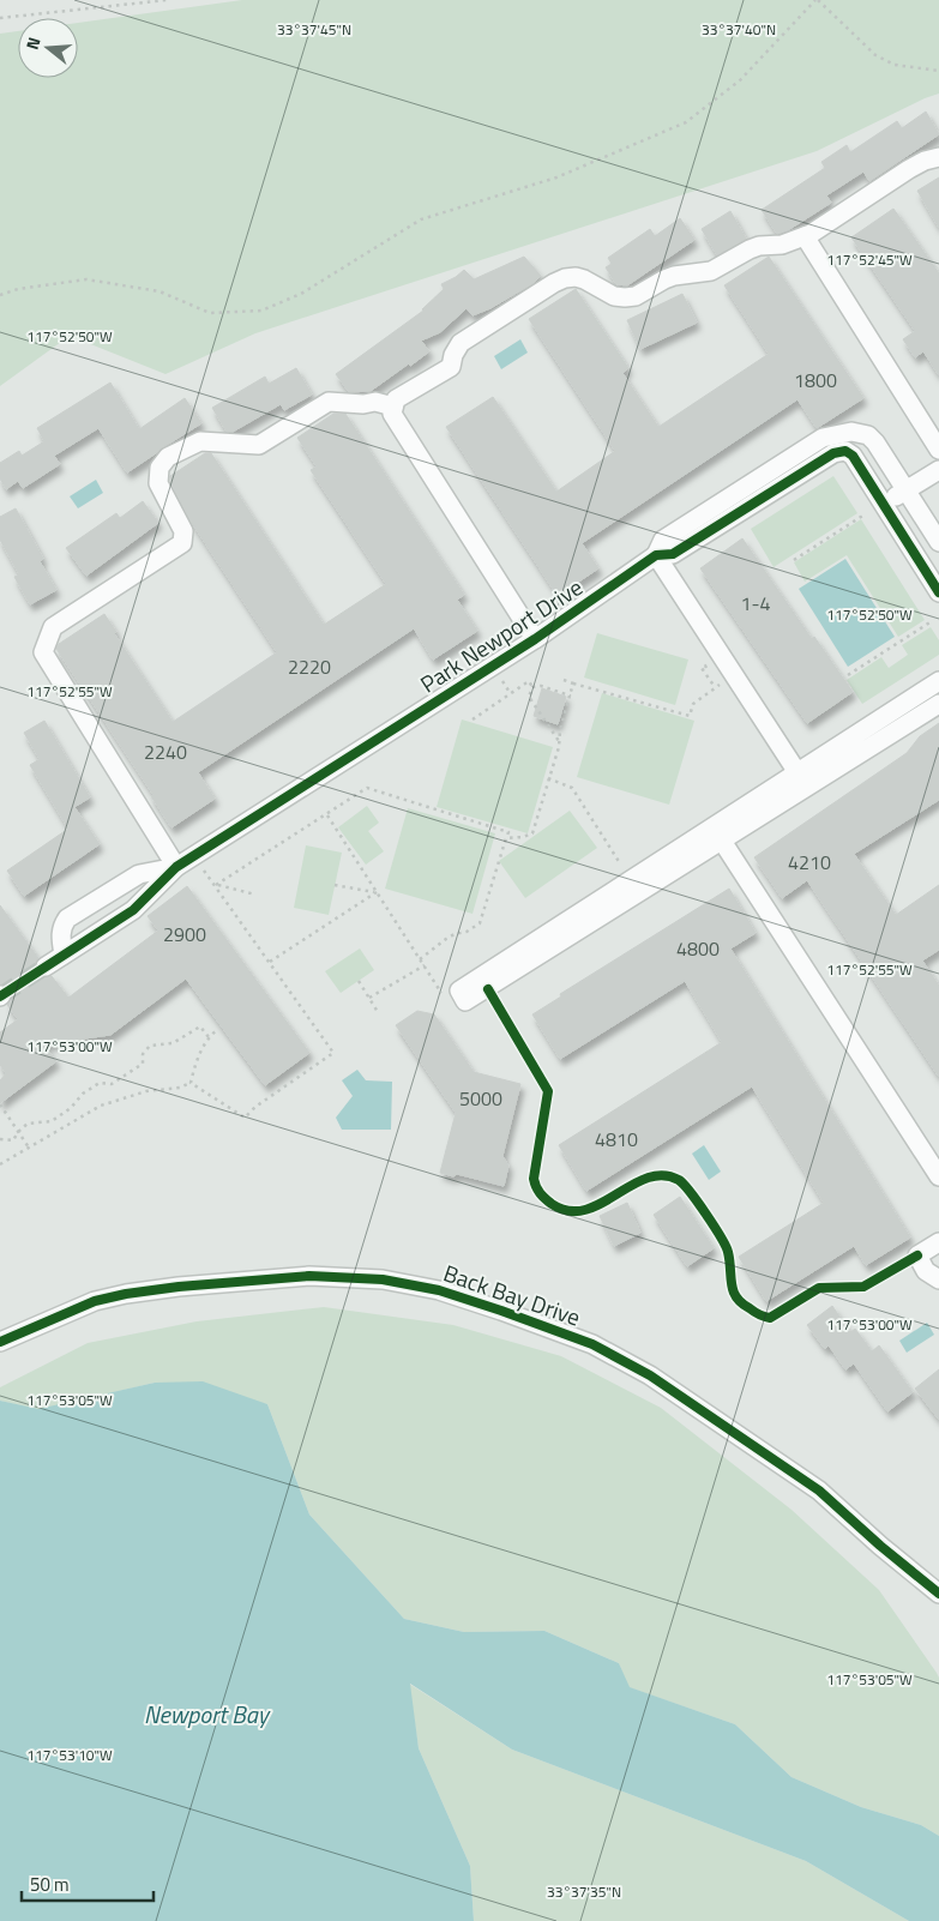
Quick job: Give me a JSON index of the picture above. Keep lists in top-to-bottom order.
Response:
{
  "streets": {
    "street": ["Park Newport Drive", "Back Bay Drive"]
  },
  "water": ["Newport Bay"],
  "house_numbers": [
    "1800",
    "1-4",
    "2220",
    "2240",
    "4210",
    "2900",
    "4800",
    "5000",
    "4810"
  ],
  "scale_bar": "50 m",
  "north": "left",
  "coordinates": [
    "33°37'45\"N",
    "33°37'40\"N",
    "117°52'45\"W",
    "117°52'50\"W",
    "117°52'55\"W",
    "117°53'00\"W",
    "117°53'05\"W",
    "117°53'10\"W",
    "33°37'35\"N"
  ]
}
